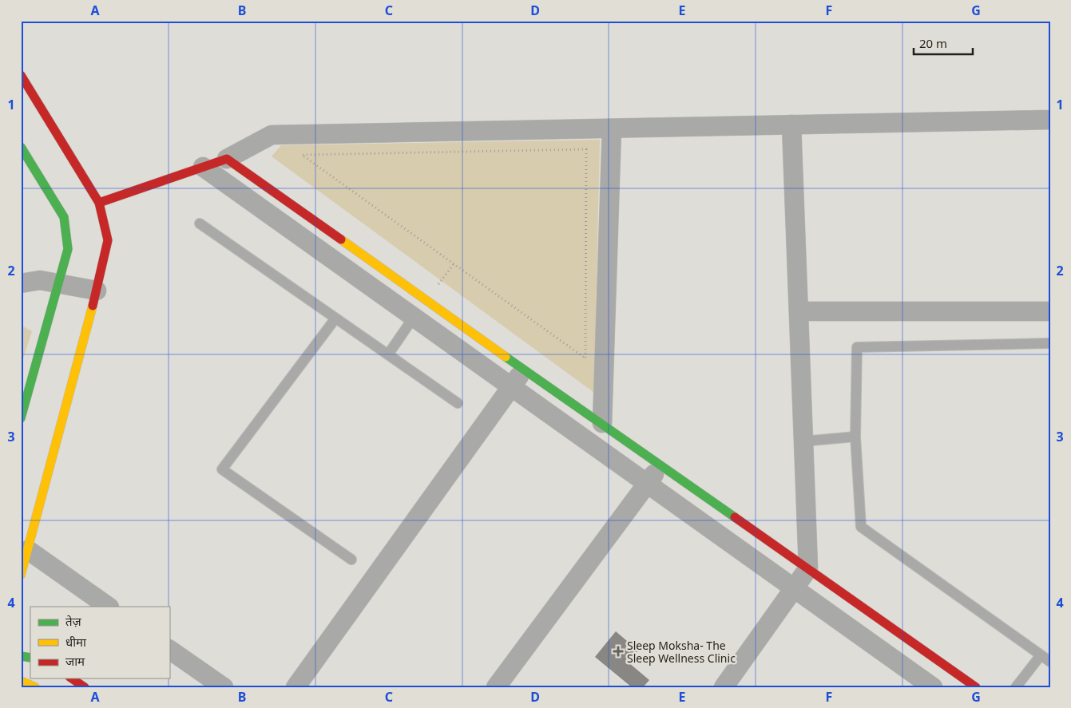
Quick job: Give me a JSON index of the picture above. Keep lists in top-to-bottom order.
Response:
{
  "places": {
    "health": ["Sleep Moksha- The Sleep Wellness Clinic"]
  },
  "legend": ["तेज़", "धीमा", "जाम"],
  "scale_bar": "20 m",
  "grid": {
    "columns": [
      "A",
      "B",
      "C",
      "D",
      "E",
      "F",
      "G"
    ],
    "rows": [
      "1",
      "2",
      "3",
      "4"
    ]
  }
}
